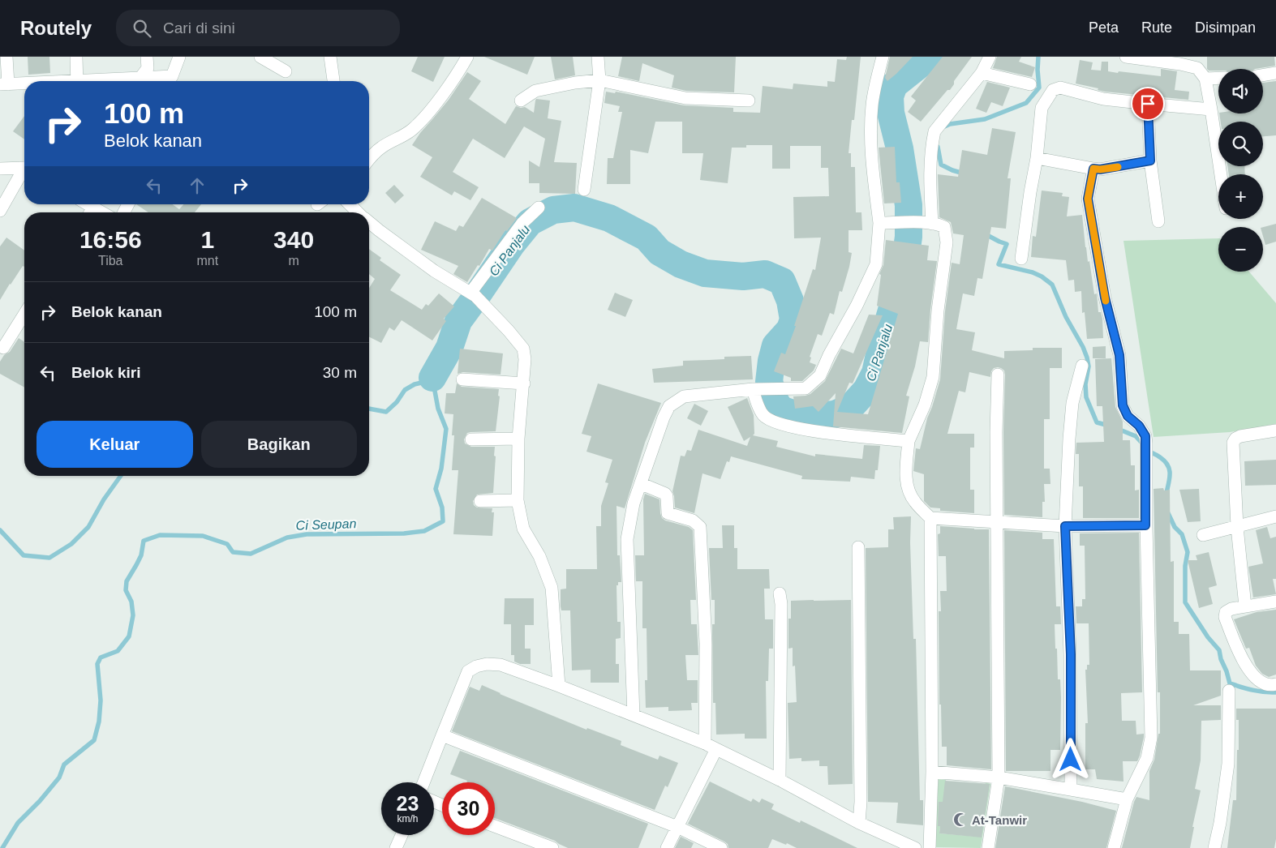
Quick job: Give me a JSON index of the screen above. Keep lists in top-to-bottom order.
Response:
{
  "water": ["Ci Panjalu", "Ci Seupan"],
  "places": {
    "mosque": ["At-Tanwir"]
  },
  "page": {
    "header": "Routely",
    "search": "Cari di sini",
    "nav": ["Peta", "Rute", "Disimpan"],
    "map_buttons": ["+", "−"],
    "turn": ["100 m", "Belok kanan"],
    "eta": [
      "16:56",
      "Tiba",
      "1",
      "mnt",
      "340",
      "m"
    ],
    "list": [
      {
        "name": "Belok kanan",
        "value": "100 m"
      },
      {
        "name": "Belok kiri",
        "value": "30 m"
      }
    ],
    "buttons": ["Keluar", "Bagikan"],
    "speed": "23 km/h",
    "limit": "30"
  }
}
